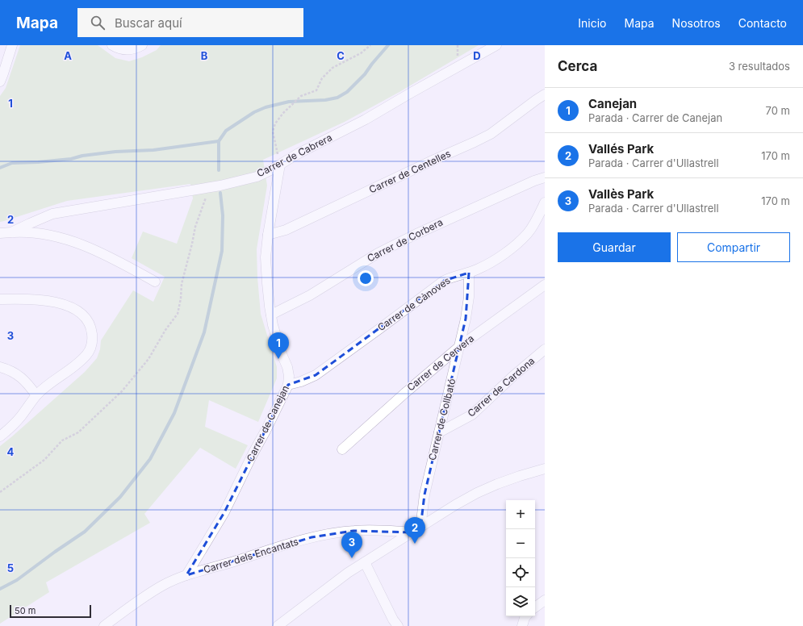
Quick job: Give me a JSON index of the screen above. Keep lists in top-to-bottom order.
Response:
{
  "streets": {
    "street": [
      "Carrer de Cabrera",
      "Carrer de Centelles",
      "Carrer de Corbera",
      "Carrer de Cànoves",
      "Carrer de Cervera",
      "Carrer de Cardona",
      "Carrer de Collbató",
      "Carrer de Canejan",
      "Carrer dels Encantats"
    ]
  },
  "crossings": [
    ["Carrer de Cabrera", "Carrer de Canejan"],
    ["Carrer de Centelles", "Carrer de Canejan"],
    ["Carrer de Corbera", "Carrer de Canejan"],
    ["Carrer de Cànoves", "Carrer de Collbató"],
    ["Carrer de Cànoves", "Carrer de Canejan"],
    ["Carrer de Cervera", "Carrer de Collbató"],
    ["Carrer de Cardona", "Carrer de Collbató"],
    ["Carrer de Collbató", "Carrer dels Encantats"],
    ["Carrer de Canejan", "Carrer dels Encantats"]
  ],
  "scale_bar": "50 m",
  "page": {
    "header": "Mapa",
    "search": "Buscar aquí",
    "nav": [
      "Inicio",
      "Mapa",
      "Nosotros",
      "Contacto"
    ],
    "heading": ["Cerca", "3 resultados"],
    "list": [
      {
        "mark": "1",
        "name": "Canejan",
        "note": "Parada · Carrer de Canejan",
        "value": "70 m"
      },
      {
        "mark": "2",
        "name": "Vallés Park",
        "note": "Parada · Carrer d'Ullastrell",
        "value": "170 m"
      },
      {
        "mark": "3",
        "name": "Vallès Park",
        "note": "Parada · Carrer d'Ullastrell",
        "value": "170 m"
      }
    ],
    "buttons": ["Guardar", "Compartir"],
    "pins": ["1", "2", "3"],
    "map_buttons": ["+", "−"],
    "scale": "50 m"
  },
  "grid": {
    "columns": [
      "A",
      "B",
      "C",
      "D"
    ],
    "rows": [
      "1",
      "2",
      "3",
      "4",
      "5"
    ]
  }
}
